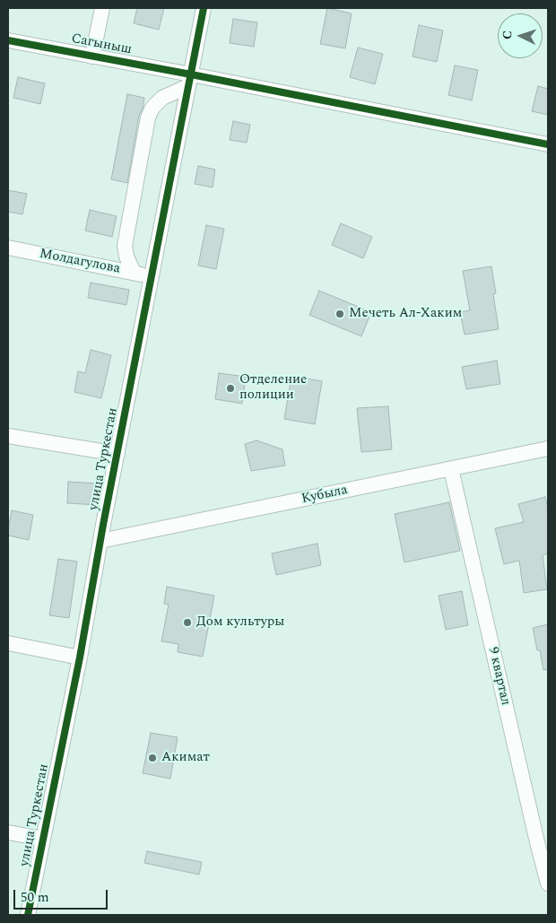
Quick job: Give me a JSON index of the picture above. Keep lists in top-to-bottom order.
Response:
{
  "streets": {
    "street": [
      "Сагыныш",
      "Молдагулова",
      "улица Туркестан",
      "Кубыла",
      "9 квартал"
    ]
  },
  "crossings": [
    ["Сагыныш", "улица Туркестан"],
    ["Молдагулова", "улица Туркестан"],
    ["улица Туркестан", "Кубыла"],
    ["Кубыла", "9 квартал"]
  ],
  "places": [
    "Мечеть Ал-Хаким",
    "Отделение полиции",
    "Дом культуры",
    "Акимат"
  ],
  "scale_bar": "50 m",
  "north": "left"
}
